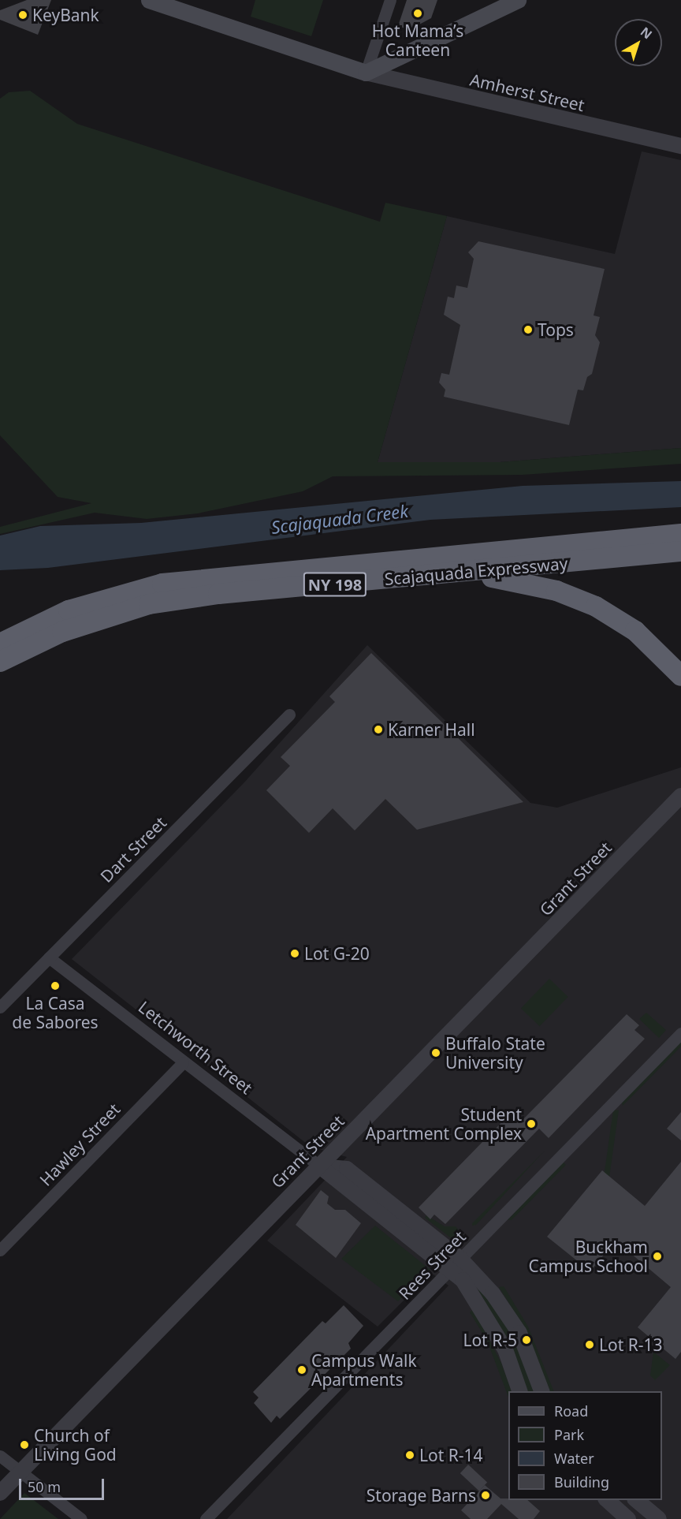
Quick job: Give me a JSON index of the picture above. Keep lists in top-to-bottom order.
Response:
{
  "streets": {
    "highway": ["Scajaquada Expressway", "NY 198"],
    "street": [
      "Amherst Street",
      "Dart Street",
      "Grant Street",
      "Letchworth Street",
      "Hawley Street",
      "Rees Street"
    ]
  },
  "crossings": [
    ["Dart Street", "Letchworth Street"],
    ["Grant Street", "Letchworth Street"],
    ["Letchworth Street", "Hawley Street"],
    ["Letchworth Street", "Rees Street"]
  ],
  "water": ["Scajaquada Creek"],
  "places": [
    "Hot Mama’s Canteen",
    "KeyBank",
    "Tops",
    "Karner Hall",
    "Lot G-20",
    "La Casa de Sabores",
    "Buffalo State University",
    "Student Apartment Complex",
    "Buckham Campus School",
    "Lot R-5",
    "Lot R-13",
    "Campus Walk Apartments",
    "Church of Living God",
    "Lot R-14",
    "Storage Barns"
  ],
  "legend": [
    "Road",
    "Park",
    "Water",
    "Building"
  ],
  "scale_bar": "50 m",
  "north": "top right"
}
